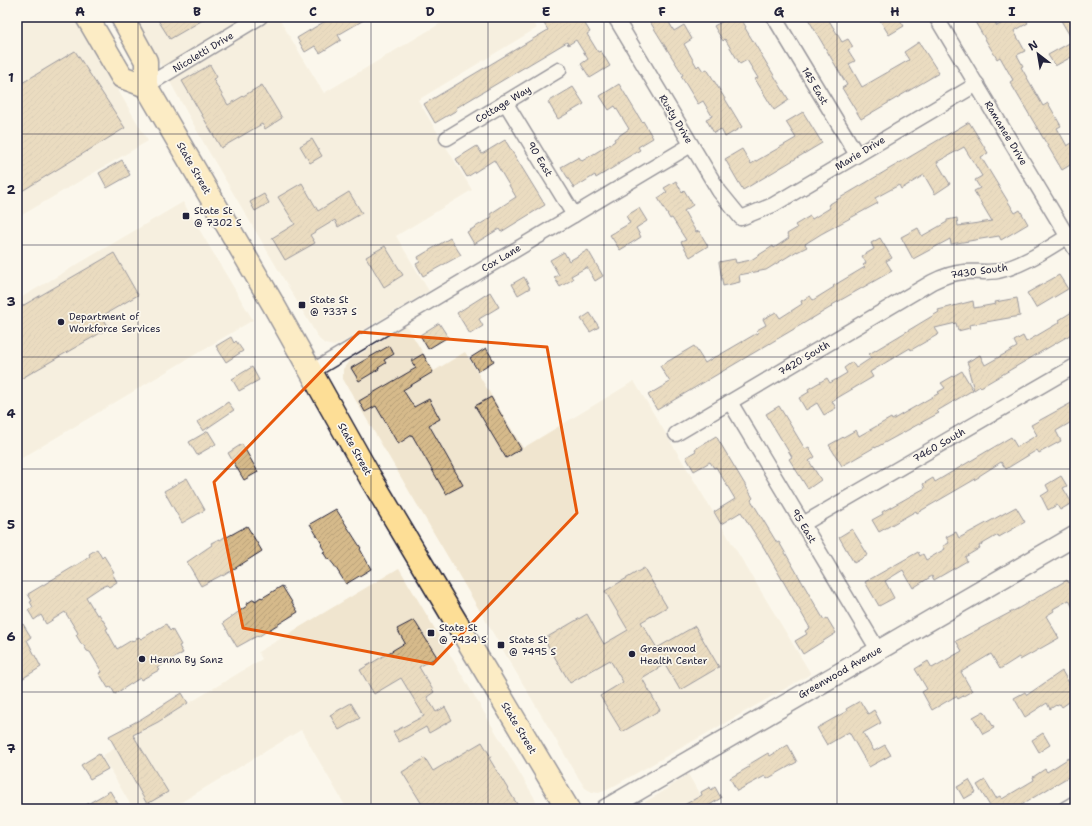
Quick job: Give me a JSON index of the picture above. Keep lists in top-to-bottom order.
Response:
{
  "streets": {
    "main road": ["State Street"],
    "street": [
      "Nicoletti Drive",
      "145 East",
      "Cottage Way",
      "Rusty Drive",
      "Ramanee Drive",
      "Marie Drive",
      "90 East",
      "Cox Lane",
      "7430 South",
      "7420 South",
      "7460 South",
      "95 East",
      "Greenwood Avenue"
    ]
  },
  "crossings": [
    ["Nicoletti Drive", "State Street"],
    ["145 East", "Marie Drive"],
    ["Cottage Way", "90 East"],
    ["Rusty Drive", "Marie Drive"],
    ["Rusty Drive", "Cox Lane"],
    ["Ramanee Drive", "Marie Drive"],
    ["Ramanee Drive", "7430 South"],
    ["90 East", "Cox Lane"],
    ["State Street", "Cox Lane"],
    ["7430 South", "7420 South"],
    ["7420 South", "95 East"],
    ["7460 South", "95 East"],
    ["95 East", "Greenwood Avenue"]
  ],
  "places": {
    "transit": [
      "State St @ 7302 S",
      "State St @ 7337 S",
      "State St @ 7434 S",
      "State St @ 7495 S"
    ],
    "other": ["Department of Workforce Services", "Greenwood Health Center", "Henna By Sanz"]
  },
  "north": "top left",
  "grid": {
    "columns": [
      "A",
      "B",
      "C",
      "D",
      "E",
      "F",
      "G",
      "H",
      "I"
    ],
    "rows": [
      "1",
      "2",
      "3",
      "4",
      "5",
      "6",
      "7"
    ]
  }
}
